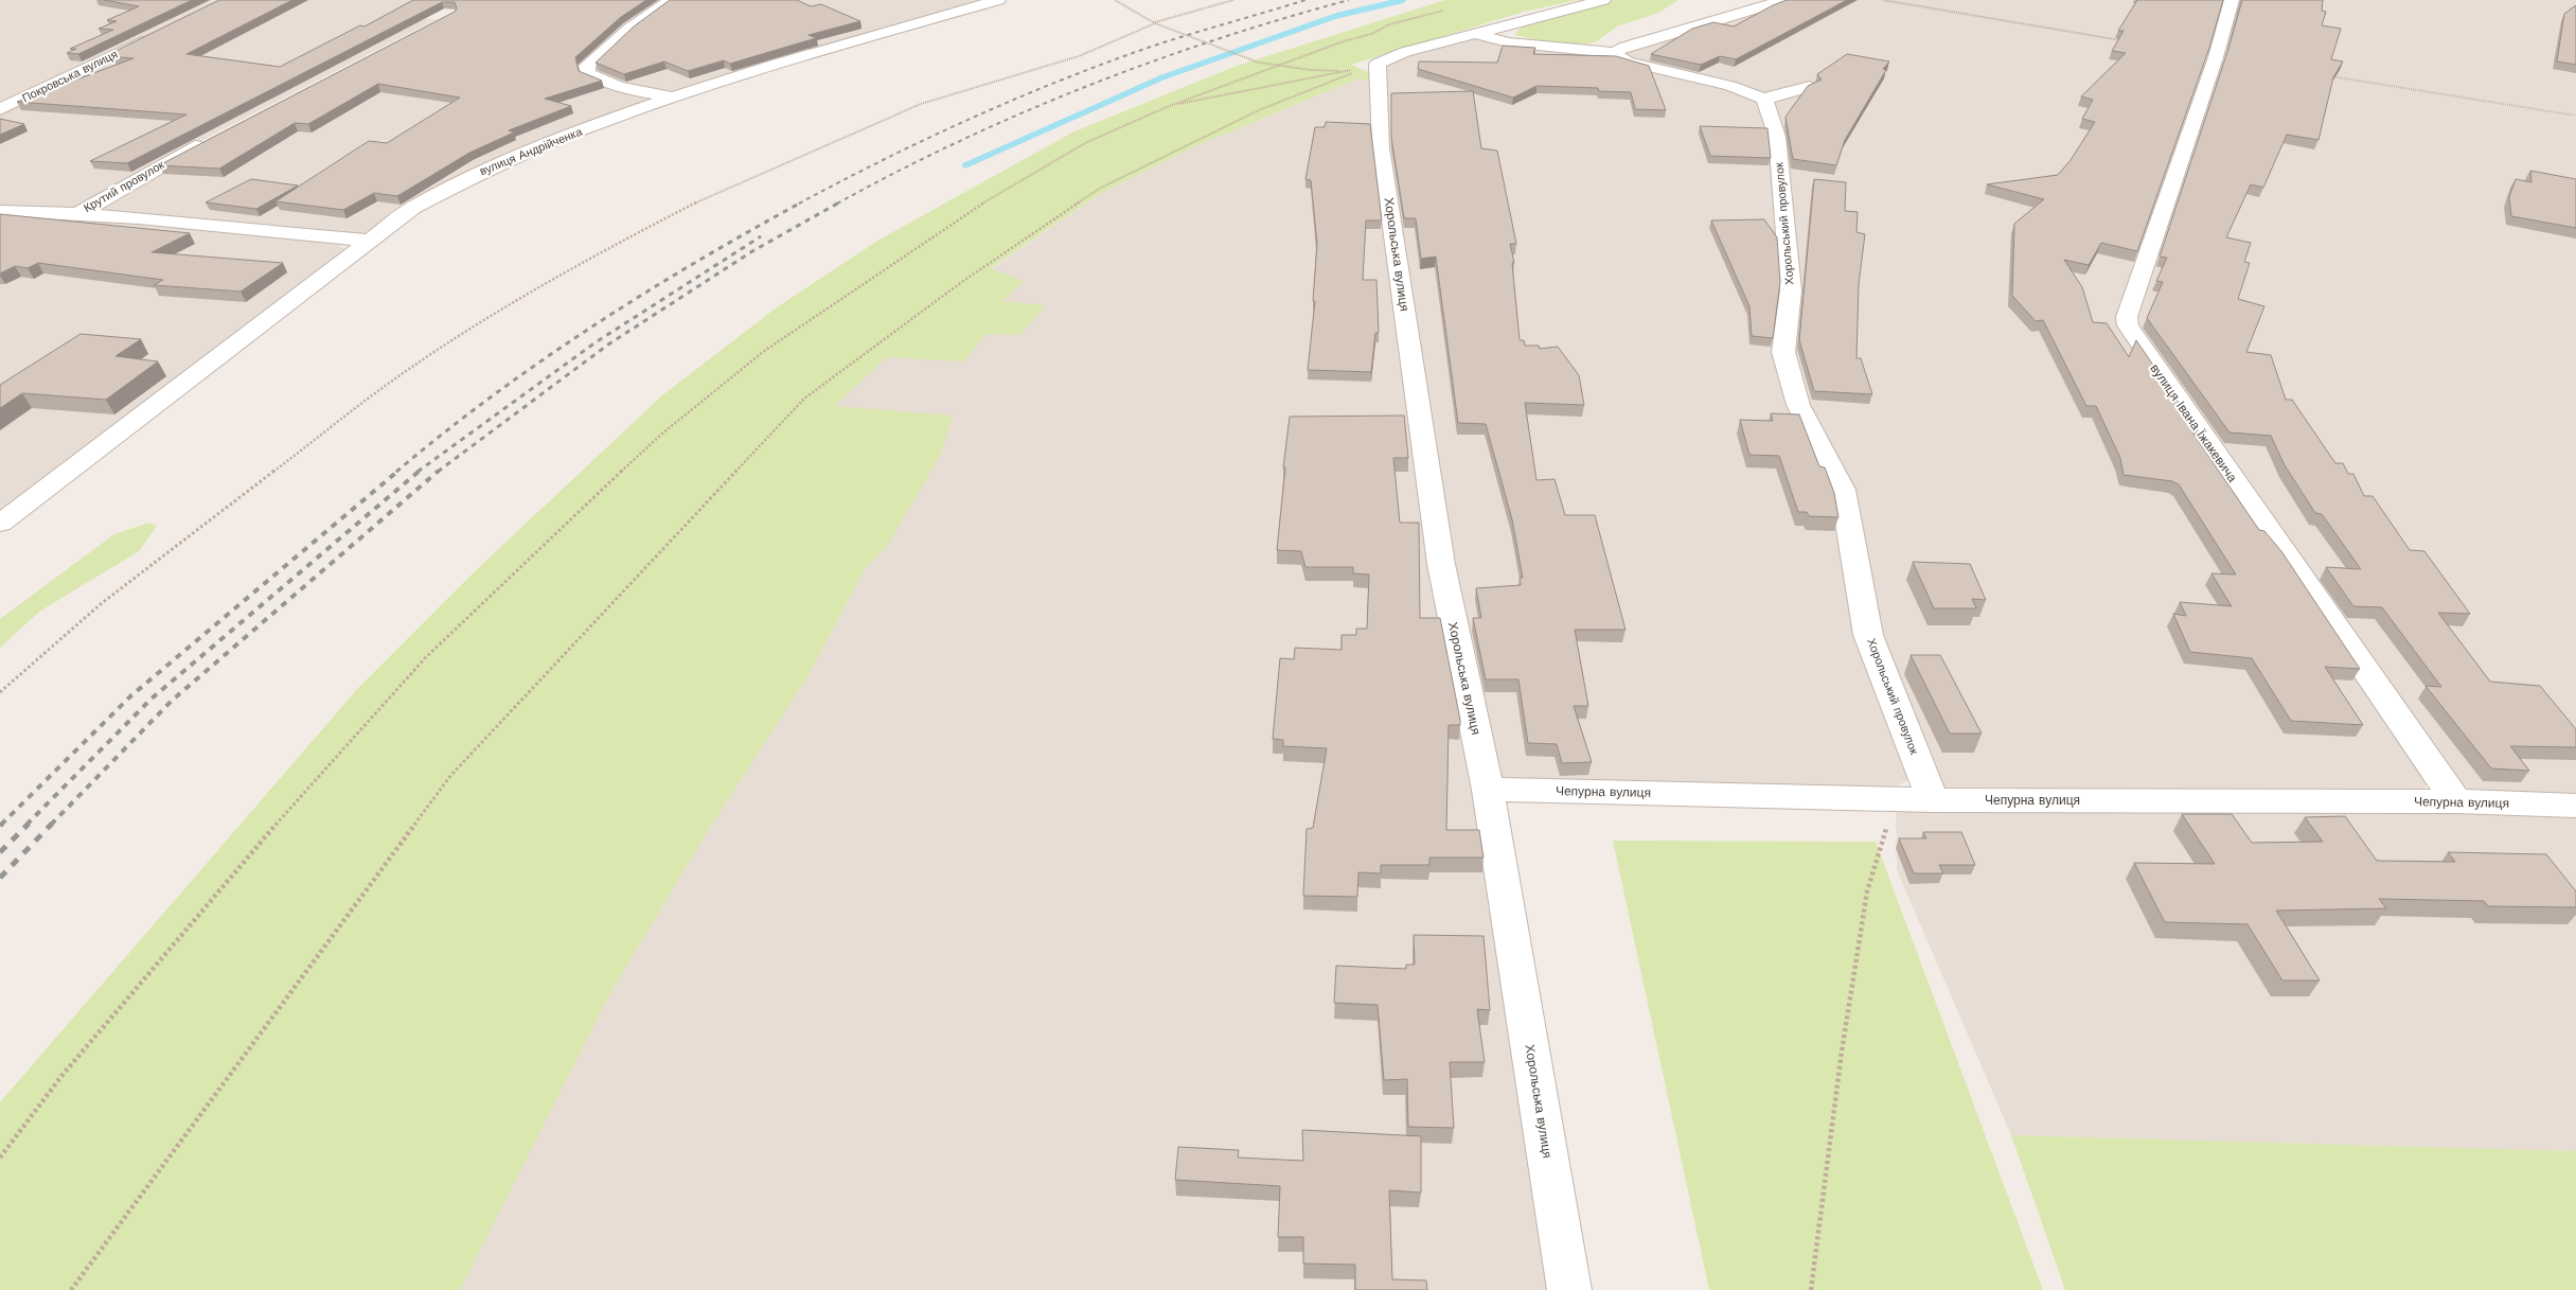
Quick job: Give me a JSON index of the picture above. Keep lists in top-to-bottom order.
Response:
{
  "streets": {
    "street": [
      "Покровська вулиця",
      "вулиця Андрійченка",
      "Крутий провулок",
      "Хорольський провулок",
      "Хорольська вулиця",
      "вулиця Івана Їжакевича",
      "Чепурна вулиця"
    ]
  },
  "crossings": [
    ["вулиця Андрійченка", "Крутий провулок"],
    ["Хорольський провулок", "Чепурна вулиця"],
    ["Хорольська вулиця", "Чепурна вулиця"],
    ["вулиця Івана Їжакевича", "Чепурна вулиця"]
  ]
}
